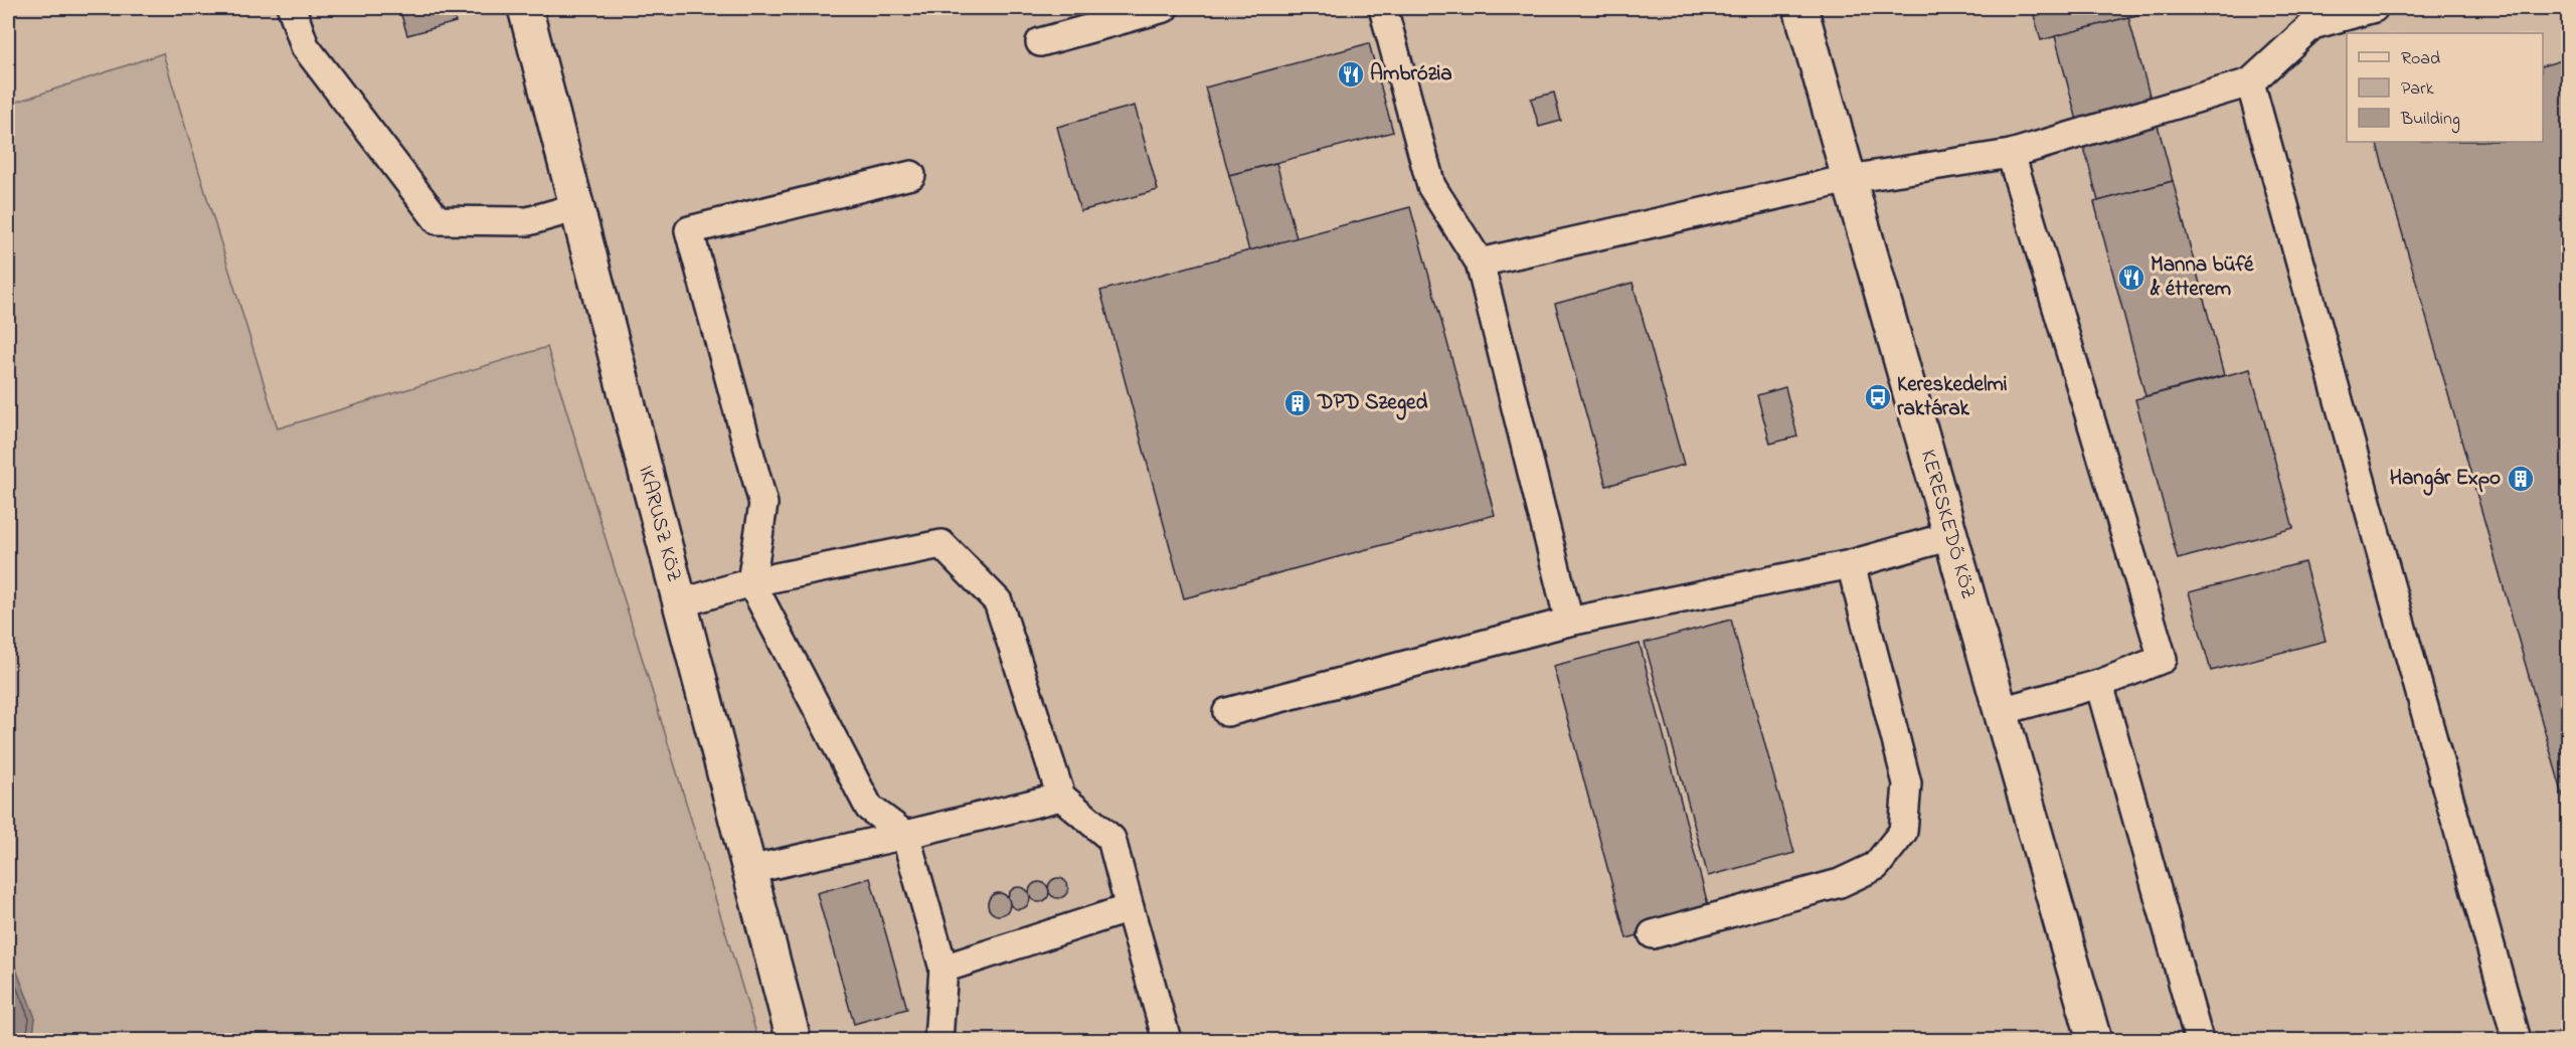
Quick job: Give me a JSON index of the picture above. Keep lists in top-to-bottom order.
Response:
{
  "streets": {
    "street": ["IKARUSZ KÖZ", "KERESKEDŐ KÖZ"]
  },
  "places": {
    "restaurant": ["Ambrózia", "Manna büfé & étterem"],
    "bus stop": ["Kereskedelmi raktárak"],
    "building": ["DPD Szeged", "Hangár Expo"]
  },
  "legend": ["Road", "Park", "Building"]
}
